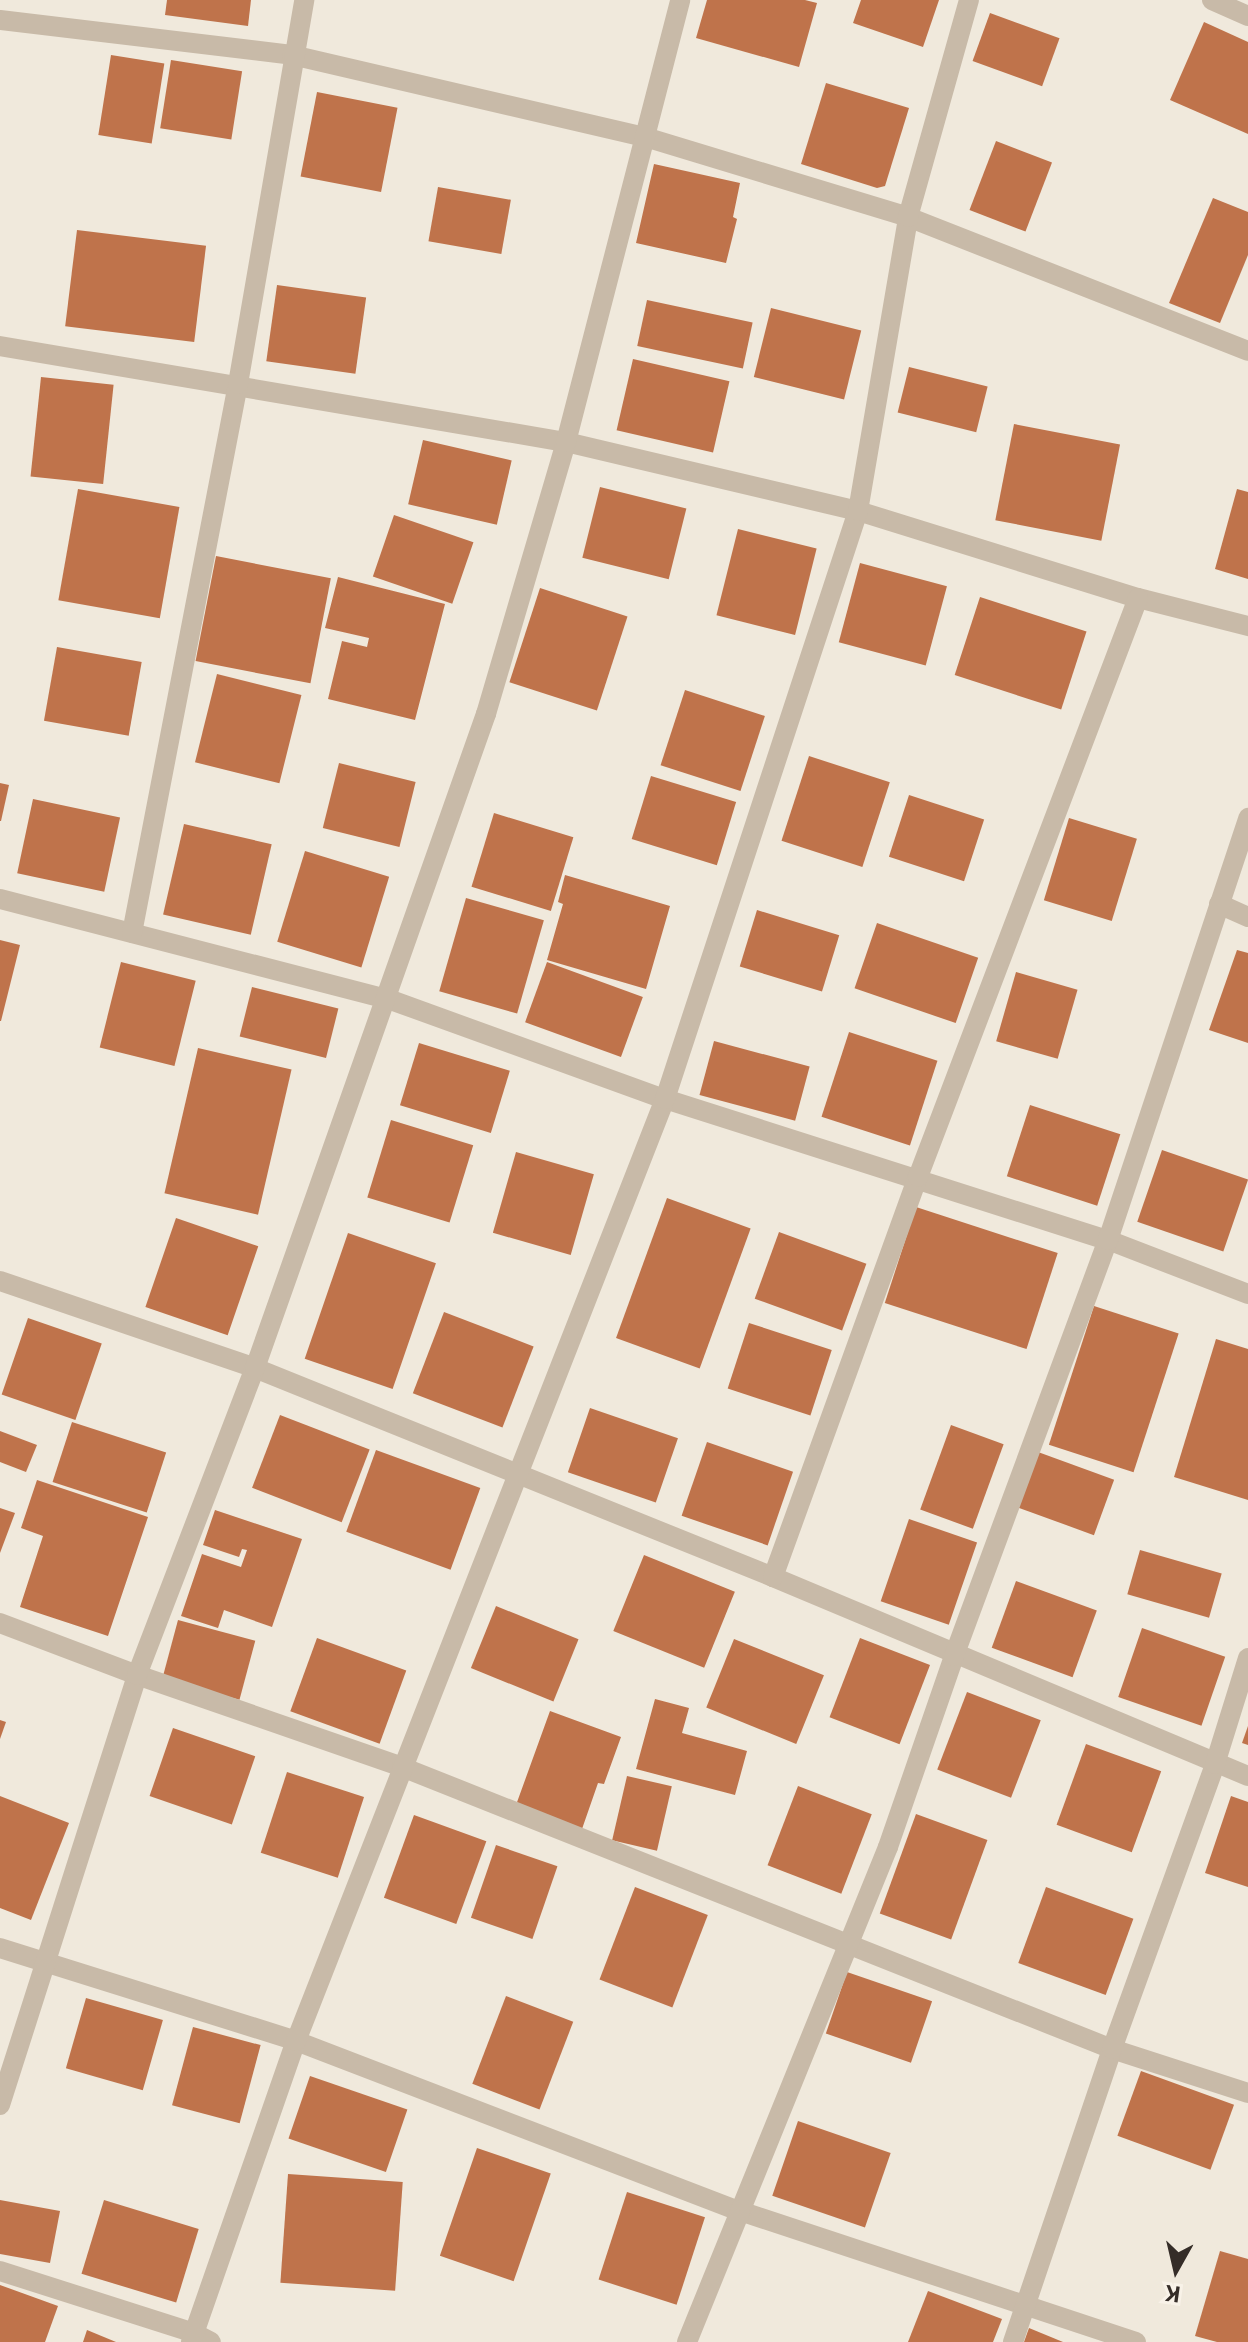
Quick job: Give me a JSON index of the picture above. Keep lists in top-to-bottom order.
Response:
{
  "north": "bottom"
}
